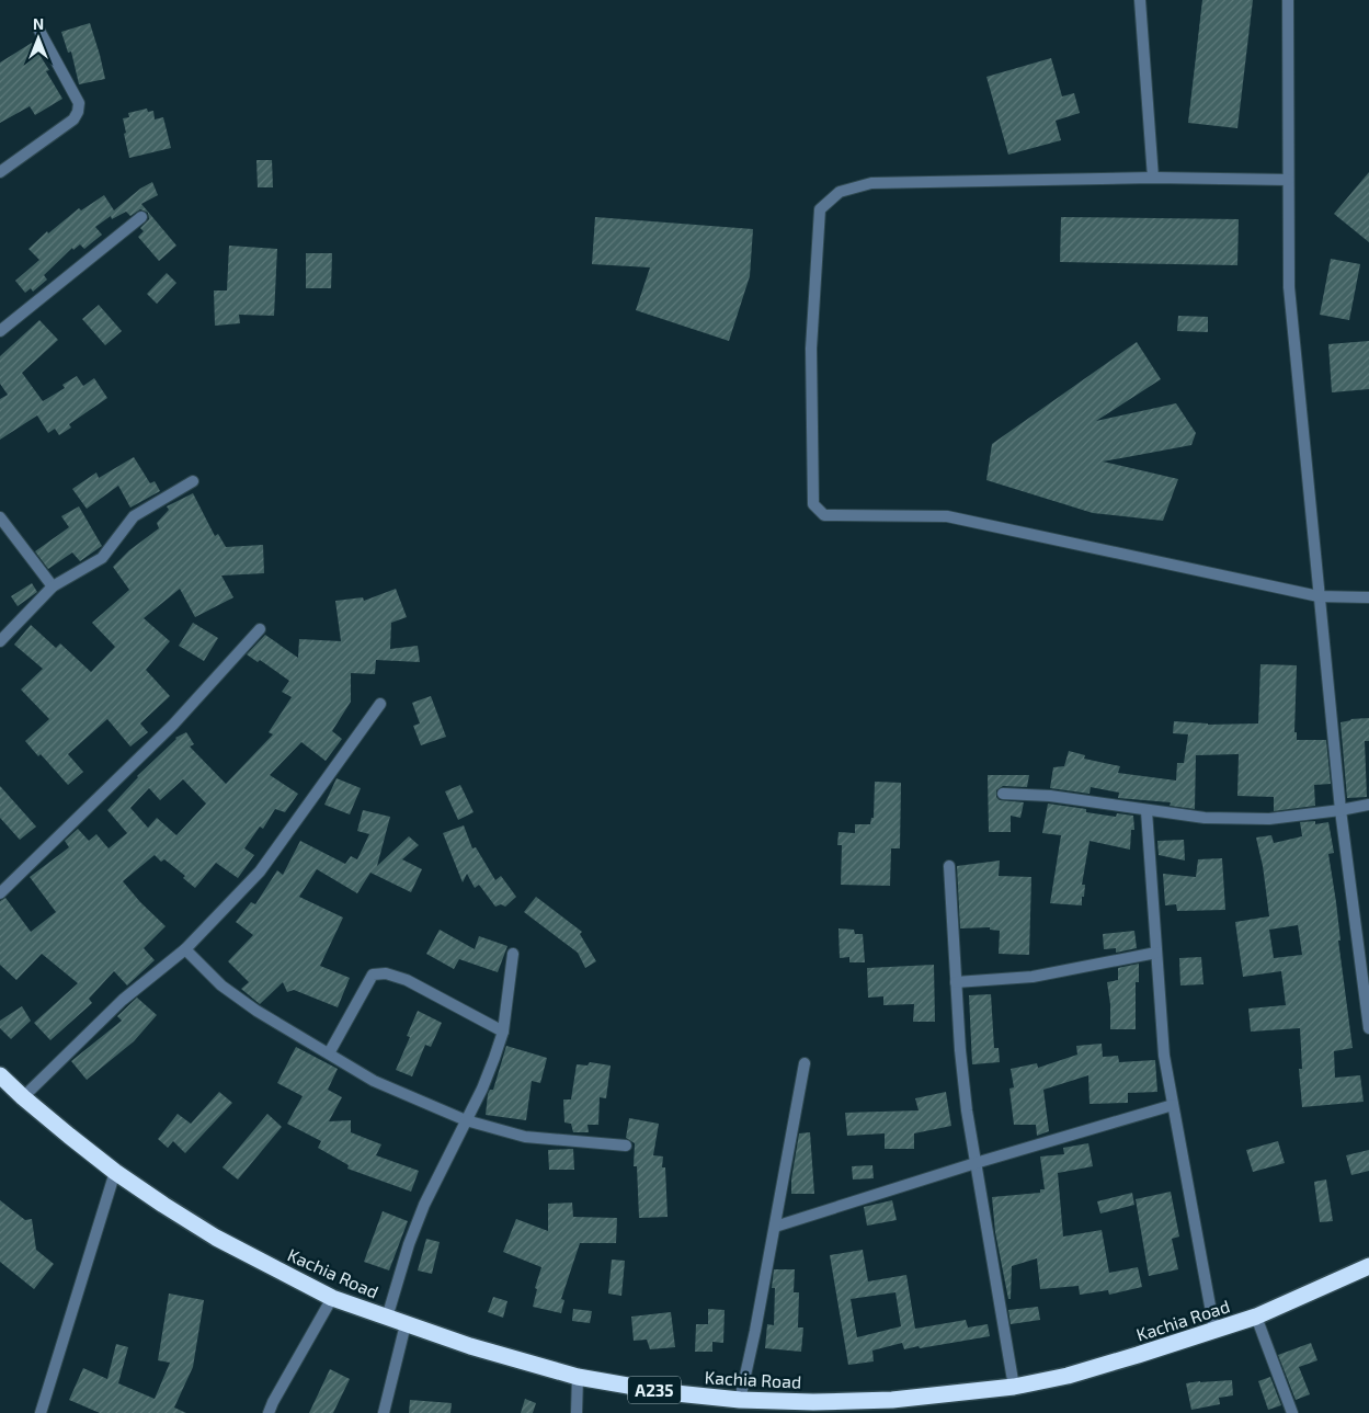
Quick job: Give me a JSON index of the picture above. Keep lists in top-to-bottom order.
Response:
{
  "streets": {
    "highway": ["Kachia Road", "A235"]
  },
  "north": "top"
}
